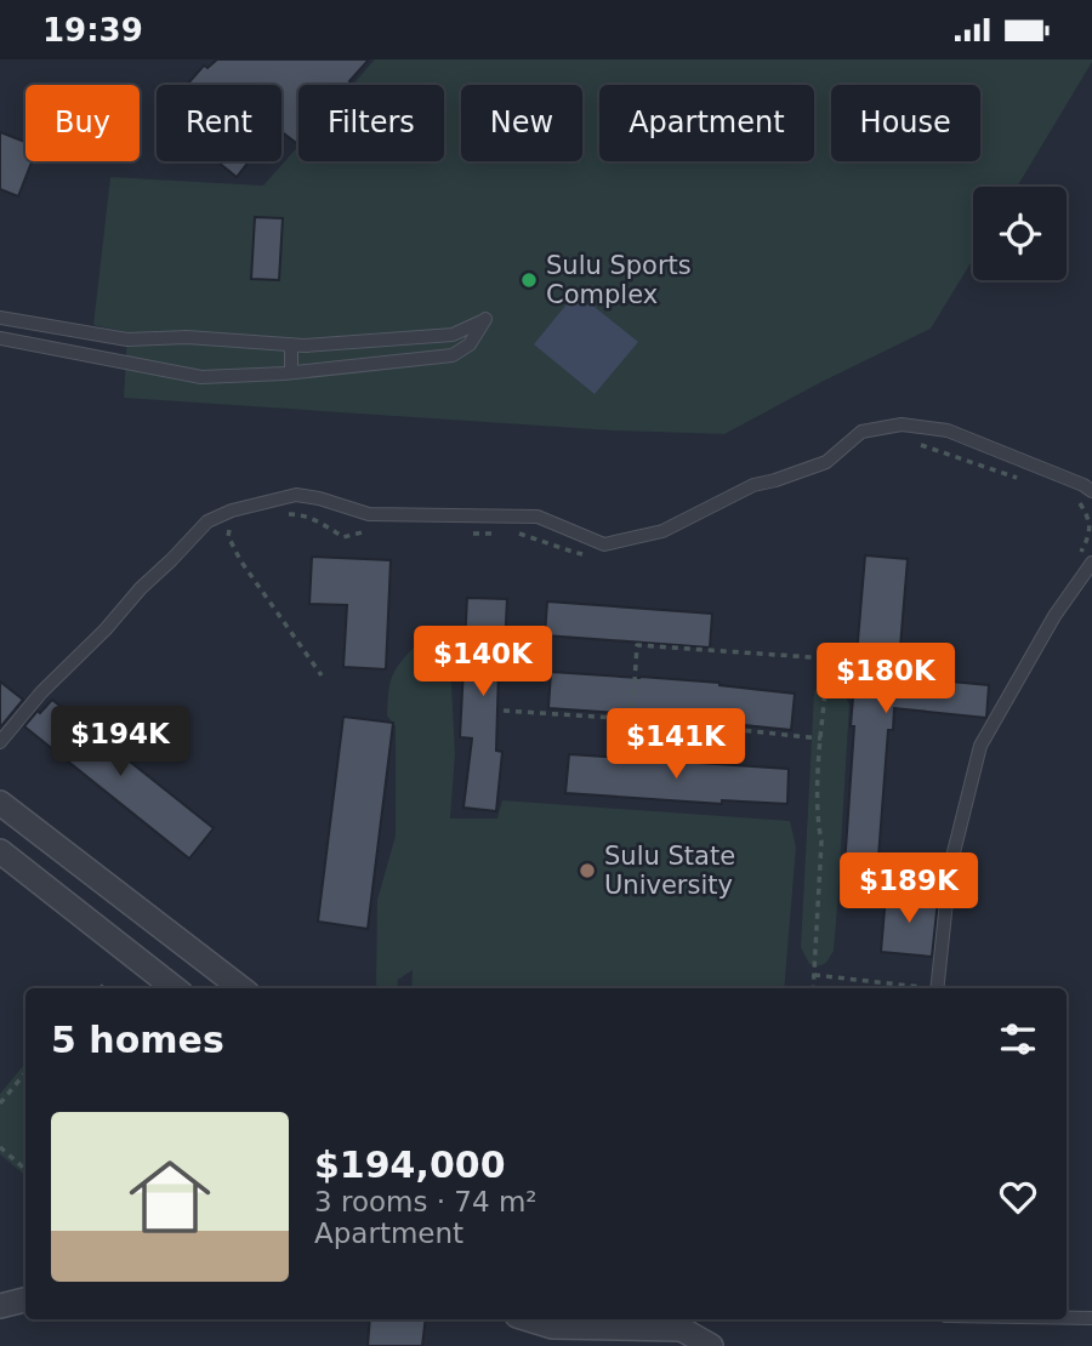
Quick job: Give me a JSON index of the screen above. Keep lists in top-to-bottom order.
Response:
{
  "places": ["Sulu Sports Complex", "Sulu State University"],
  "page": {
    "status": "19:39",
    "chip": [
      "Buy",
      "Rent",
      "Filters",
      "New",
      "Apartment",
      "House"
    ],
    "price": [
      "$140K",
      "$180K",
      "$194K",
      "$141K",
      "$189K"
    ],
    "heading": "5 homes",
    "list": [
      {
        "name": "$194,000",
        "note": "3 rooms · 74 m² · Apartment"
      }
    ]
  }
}
